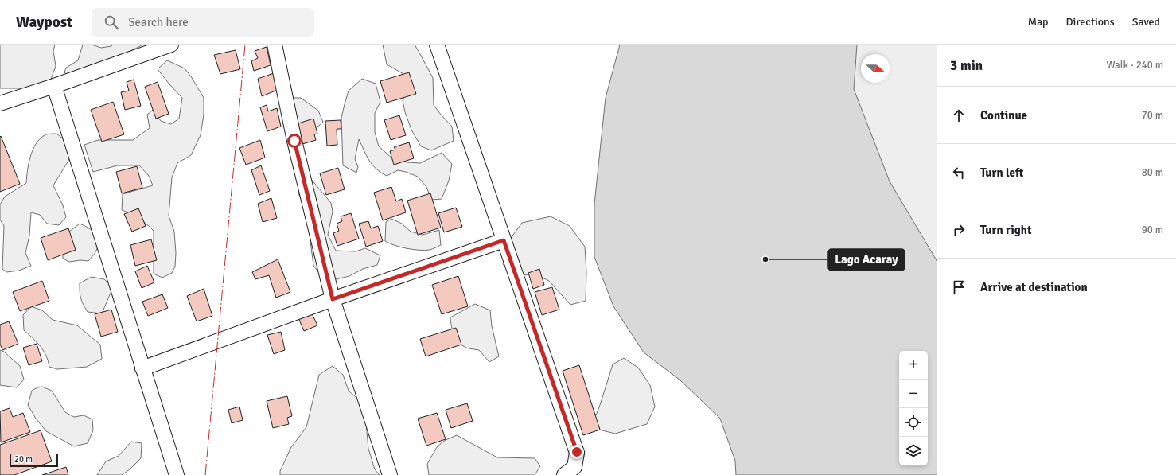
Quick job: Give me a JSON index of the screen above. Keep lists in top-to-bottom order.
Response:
{
  "places": ["Lago Acaray"],
  "scale_bar": "20 m",
  "north": "right",
  "page": {
    "header": "Waypost",
    "search": "Search here",
    "nav": ["Map", "Directions", "Saved"],
    "heading": ["3 min", "Walk · 240 m"],
    "list": [
      ["Continue", "70 m"],
      ["Turn left", "80 m"],
      ["Turn right", "90 m"],
      "Arrive at destination"
    ],
    "map_buttons": ["+", "−"],
    "scale": "20 m"
  }
}
